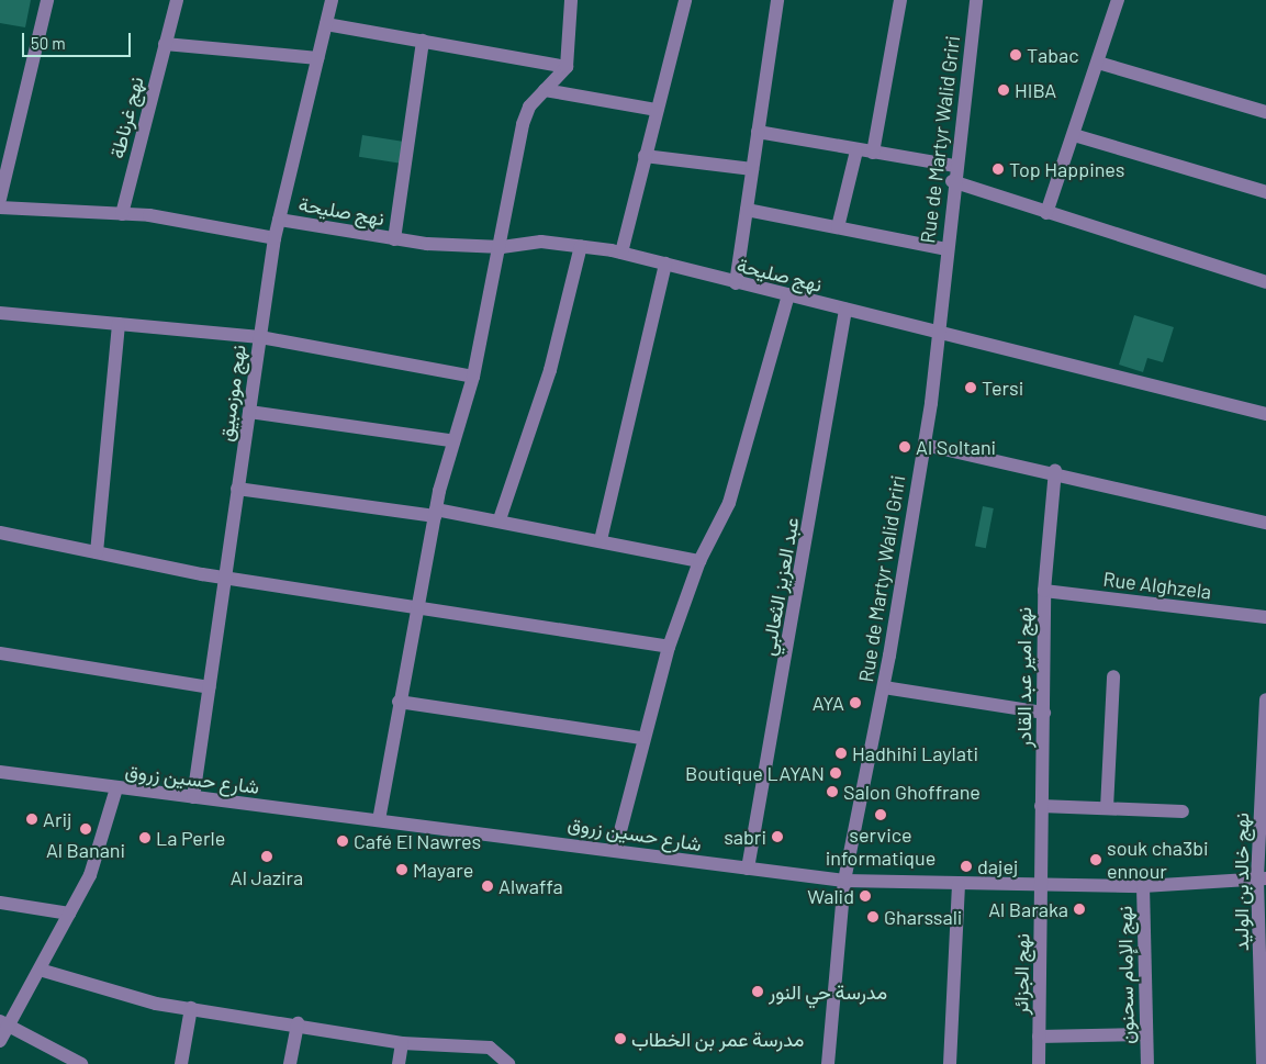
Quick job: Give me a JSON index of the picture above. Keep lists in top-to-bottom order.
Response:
{
  "streets": {
    "street": [
      "نهج غرناطة",
      "Rue de Martyr Walid Griri",
      "نهج صليحة",
      "نهج موزمبيق",
      "Rue Alghzela",
      "عبد العزيز الثعالبي",
      "نهج امير عبد القادر",
      "شارع حسين زروق",
      "نهج خالد بن الوليد",
      "نهج الجزائر",
      "نهج الإمام سحنون"
    ]
  },
  "crossings": [
    ["Rue de Martyr Walid Griri", "نهج صليحة"],
    ["Rue de Martyr Walid Griri", "شارع حسين زروق"],
    ["نهج صليحة", "نهج موزمبيق"],
    ["نهج صليحة", "عبد العزيز الثعالبي"],
    ["نهج موزمبيق", "شارع حسين زروق"],
    ["Rue Alghzela", "نهج امير عبد القادر"],
    ["عبد العزيز الثعالبي", "شارع حسين زروق"],
    ["نهج امير عبد القادر", "شارع حسين زروق"],
    ["نهج امير عبد القادر", "نهج الجزائر"],
    ["شارع حسين زروق", "نهج خالد بن الوليد"],
    ["شارع حسين زروق", "نهج الجزائر"],
    ["شارع حسين زروق", "نهج الإمام سحنون"]
  ],
  "places": [
    "Tabac",
    "HIBA",
    "Top Happines",
    "Tersi",
    "Al Soltani",
    "AYA",
    "Hadhihi Laylati",
    "Boutique LAYAN",
    "Salon Ghoffrane",
    "service informatique",
    "Arij",
    "Al Banani",
    "sabri",
    "La Perle",
    "Café El Nawres",
    "Al Jazira",
    "souk cha3bi ennour",
    "dajej",
    "Mayare",
    "Alwaffa",
    "Walid",
    "Al Baraka",
    "Gharssali",
    "مدرسة حي النور",
    "مدرسة عمر بن الخطاب"
  ],
  "scale_bar": "50 m"
}
